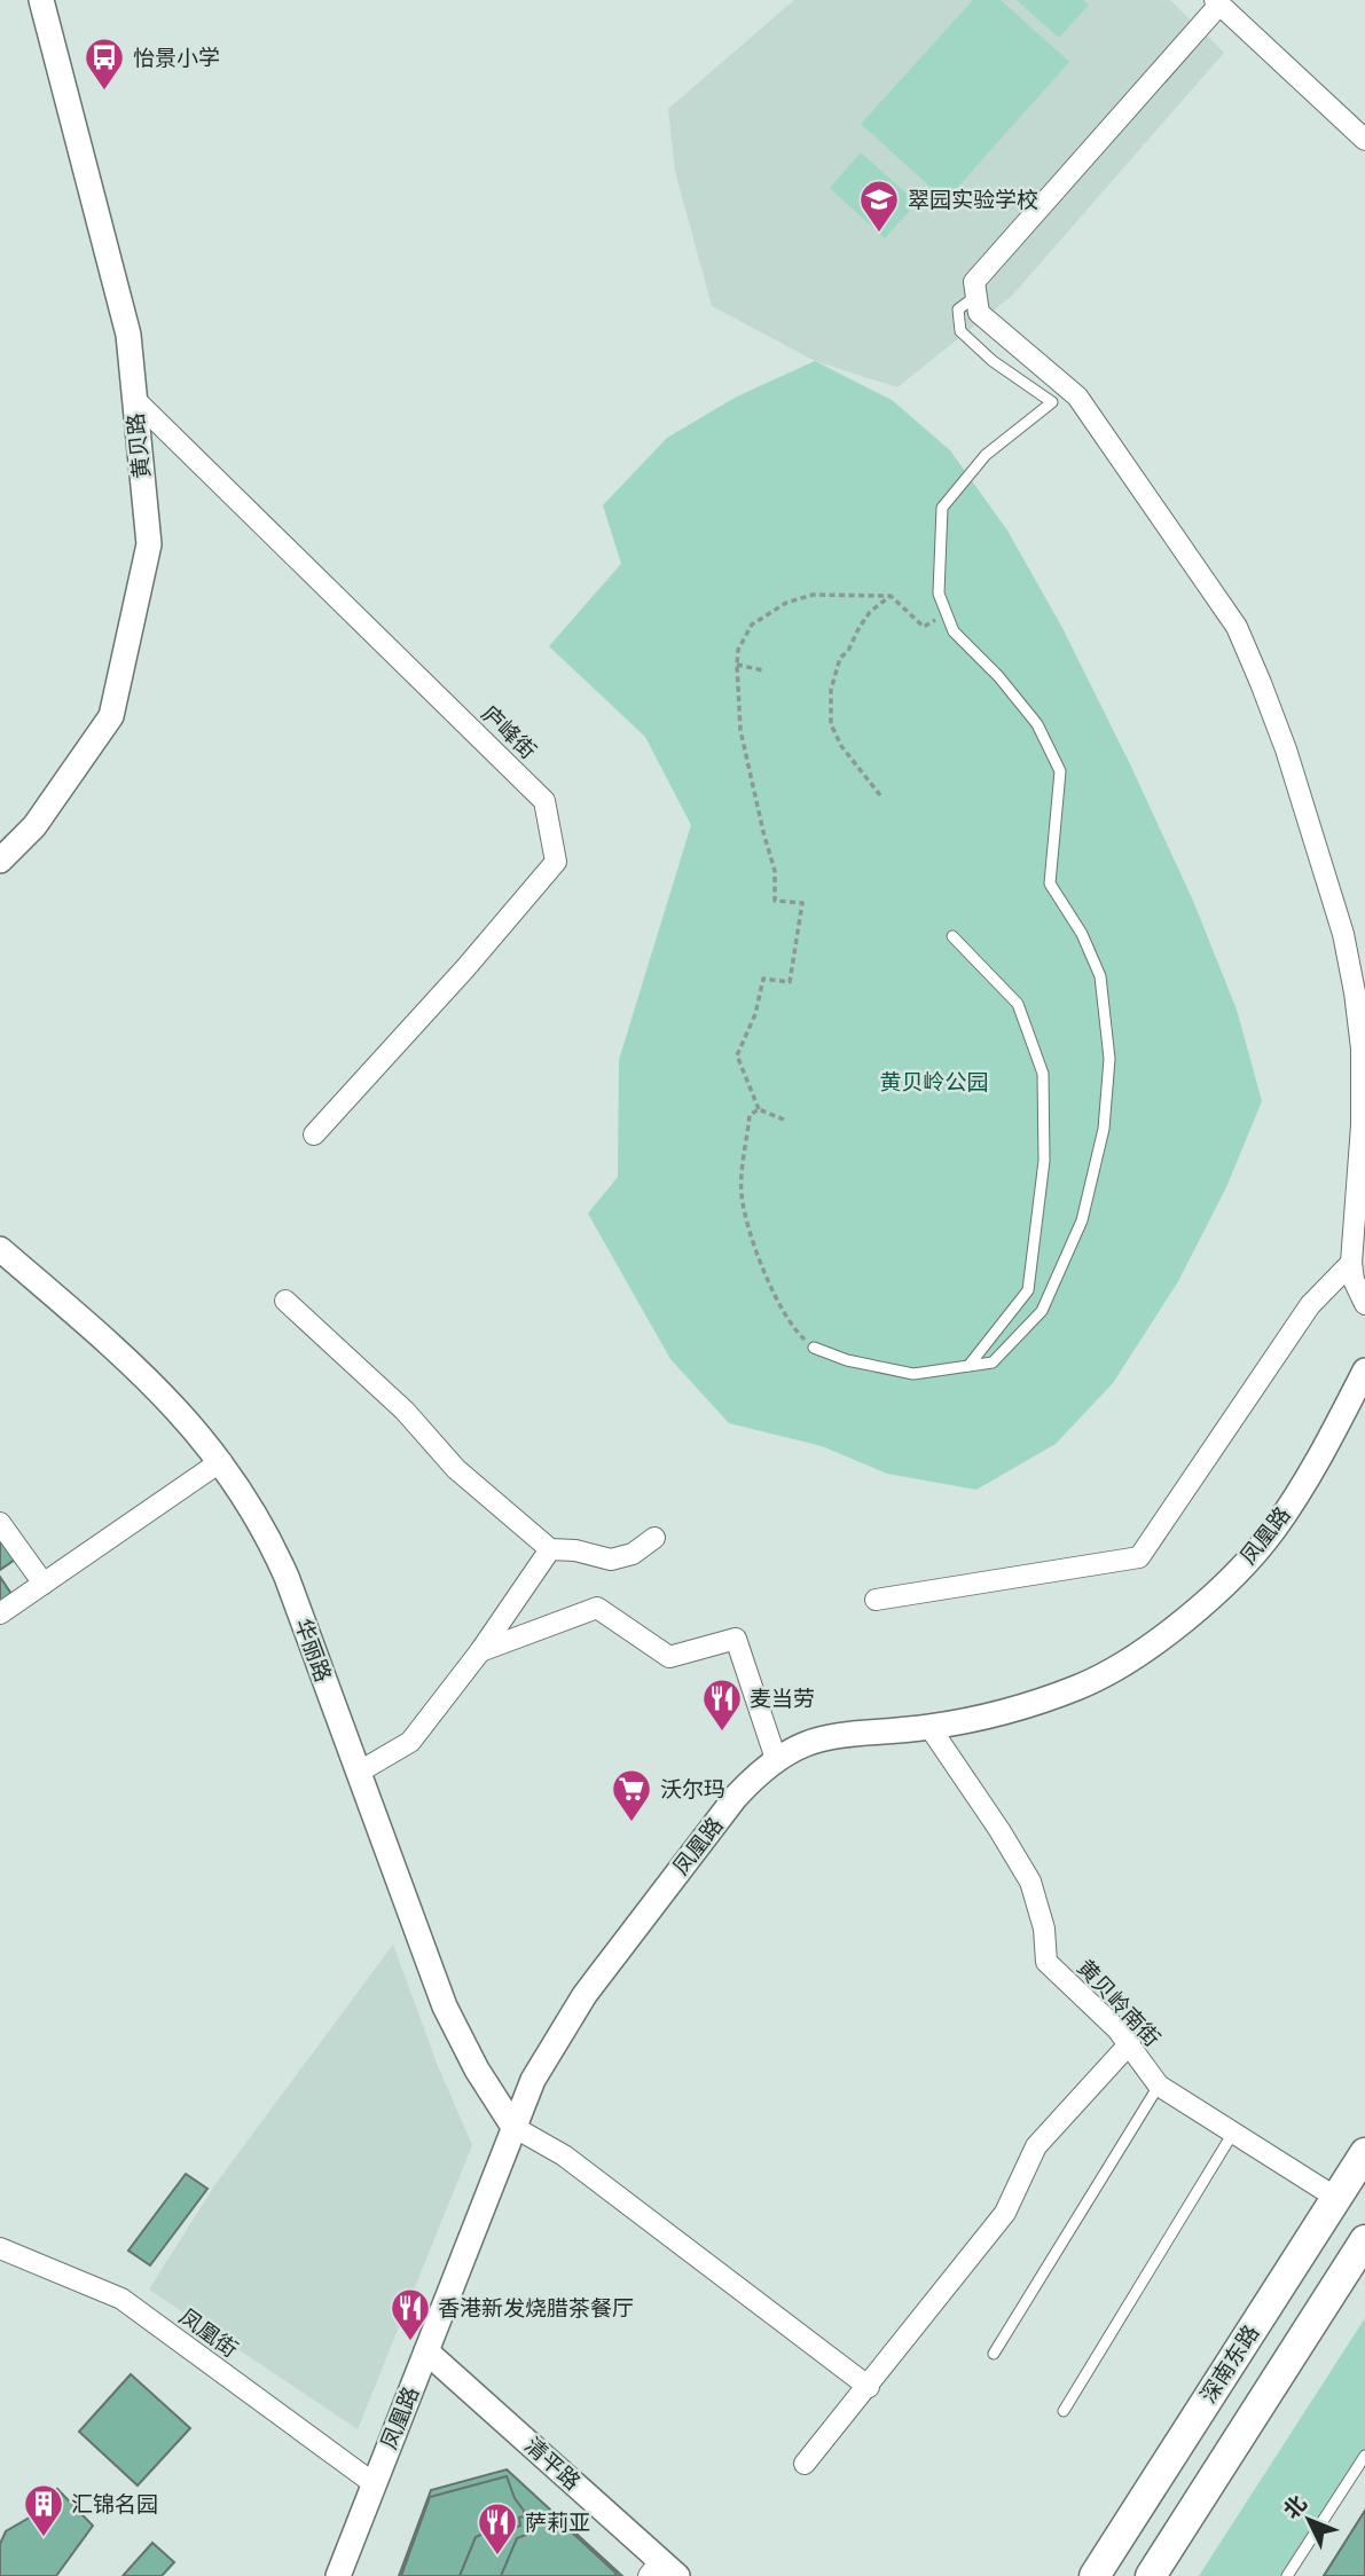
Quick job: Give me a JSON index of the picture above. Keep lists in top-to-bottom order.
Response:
{
  "streets": {
    "main road": ["深南东路"],
    "street": [
      "黄贝路",
      "庐峰街",
      "凤凰路",
      "华丽路",
      "黄贝岭南街",
      "凤凰街",
      "清平路"
    ]
  },
  "crossings": [
    ["黄贝路", "庐峰街"],
    ["凤凰路", "华丽路"],
    ["凤凰路", "黄贝岭南街"],
    ["凤凰路", "凤凰街"],
    ["凤凰路", "清平路"],
    ["黄贝岭南街", "深南东路"]
  ],
  "parks": ["黄贝岭公园"],
  "places": {
    "bus stop": ["怡景小学"],
    "school or university": ["翠园实验学校"],
    "restaurant": ["麦当劳", "香港新发烧腊茶餐厅", "萨莉亚"],
    "supermarket": ["沃尔玛"],
    "building": ["汇锦名园"]
  },
  "north": "top left"
}
